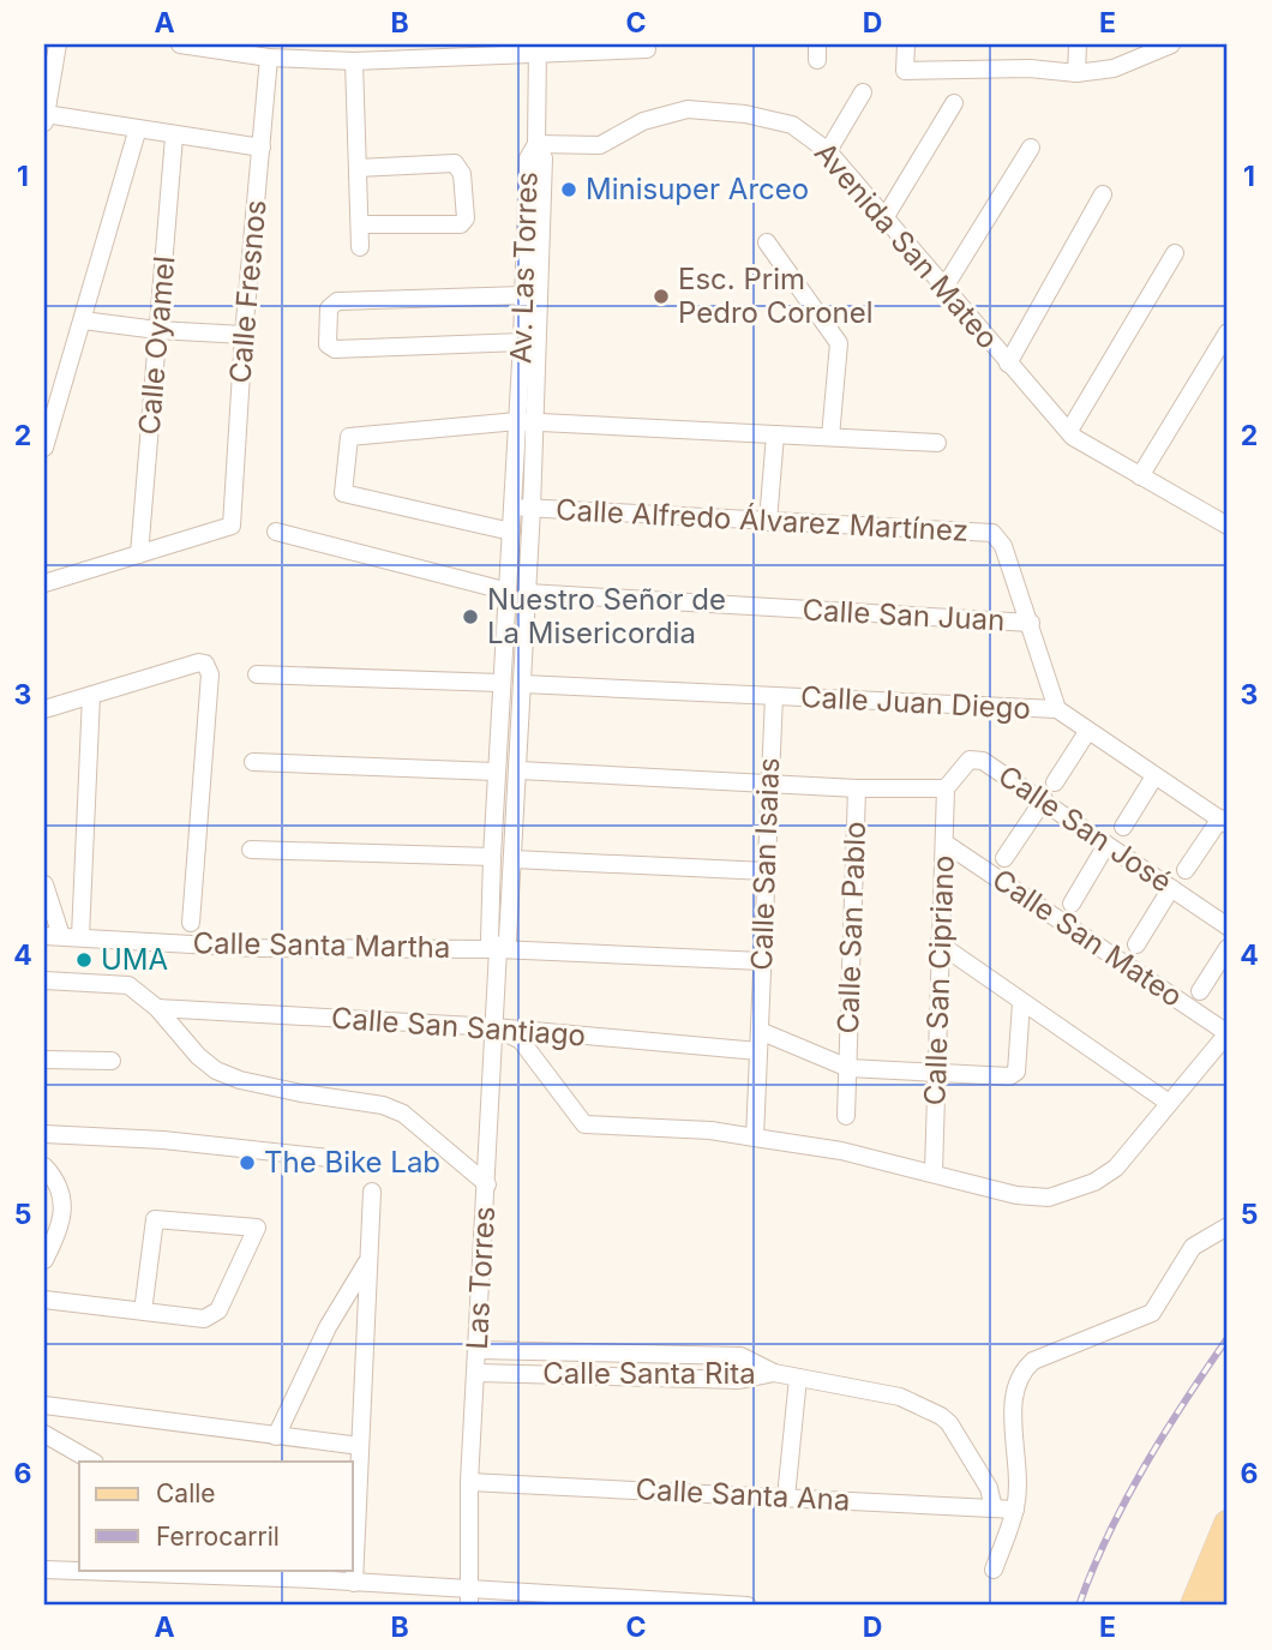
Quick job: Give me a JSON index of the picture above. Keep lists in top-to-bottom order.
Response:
{
  "streets": {
    "street": [
      "Avenida San Mateo",
      "Av. Las Torres",
      "Calle Fresnos",
      "Calle Oyamel",
      "Calle Alfredo Álvarez Martínez",
      "Calle San Juan",
      "Calle Juan Diego",
      "Calle San José",
      "Calle San Isaias",
      "Calle San Pablo",
      "Calle San Mateo",
      "Calle Santa Martha",
      "Calle San Cipriano",
      "Calle San Santiago",
      "Las Torres",
      "Calle Santa Rita",
      "Calle Santa Ana"
    ]
  },
  "crossings": [
    ["Avenida San Mateo", "Av. Las Torres"],
    ["Av. Las Torres", "Calle Alfredo Álvarez Martínez"],
    ["Av. Las Torres", "Calle San Juan"],
    ["Av. Las Torres", "Calle Juan Diego"],
    ["Av. Las Torres", "Calle Santa Martha"],
    ["Av. Las Torres", "Las Torres"],
    ["Calle Fresnos", "Calle Oyamel"],
    ["Calle Alfredo Álvarez Martínez", "Calle San Juan"],
    ["Calle Juan Diego", "Calle San Isaias"],
    ["Calle San José", "Calle San Cipriano"],
    ["Calle San Isaias", "Calle Santa Martha"],
    ["Calle San Isaias", "Calle San Santiago"],
    ["Calle San Mateo", "Calle San Cipriano"],
    ["Calle Santa Martha", "Las Torres"],
    ["Calle San Santiago", "Las Torres"],
    ["Las Torres", "Calle Santa Rita"],
    ["Las Torres", "Calle Santa Ana"]
  ],
  "places": [
    "Minisuper Arceo",
    "Esc. Prim Pedro Coronel",
    "Nuestro Señor de La Misericordia",
    "UMA",
    "The Bike Lab"
  ],
  "legend": ["Calle", "Ferrocarril"],
  "grid": {
    "columns": [
      "A",
      "B",
      "C",
      "D",
      "E"
    ],
    "rows": [
      "1",
      "2",
      "3",
      "4",
      "5",
      "6"
    ]
  }
}
